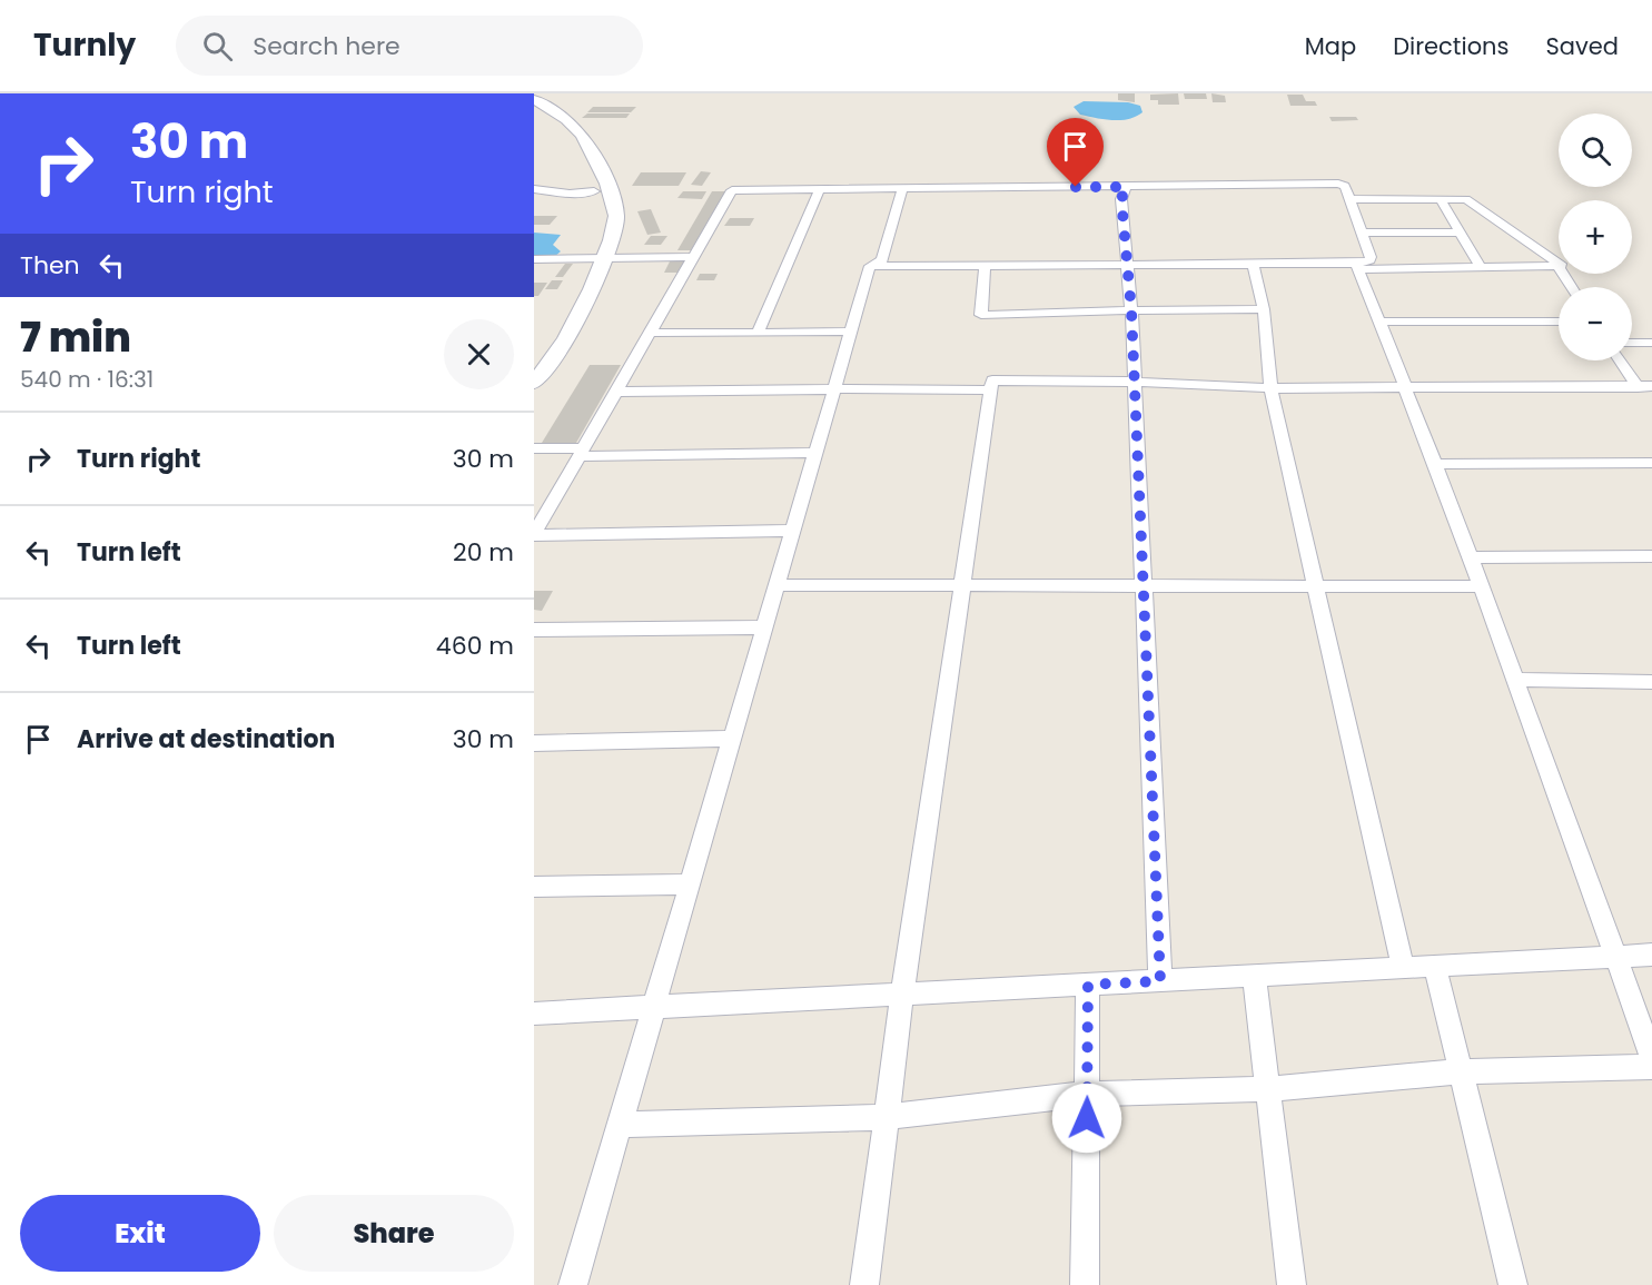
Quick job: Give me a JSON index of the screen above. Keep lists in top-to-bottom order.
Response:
{
  "page": {
    "header": "Turnly",
    "search": "Search here",
    "nav": ["Map", "Directions", "Saved"],
    "turn": ["30 m", "Turn right"],
    "map_buttons": ["+", "−"],
    "then": "Then",
    "heading": ["7 min", "540 m · 16:31"],
    "list": [
      {
        "name": "Turn right",
        "value": "30 m"
      },
      {
        "name": "Turn left",
        "value": "20 m"
      },
      {
        "name": "Turn left",
        "value": "460 m"
      },
      {
        "name": "Arrive at destination",
        "value": "30 m"
      }
    ],
    "buttons": ["Exit", "Share"]
  }
}
